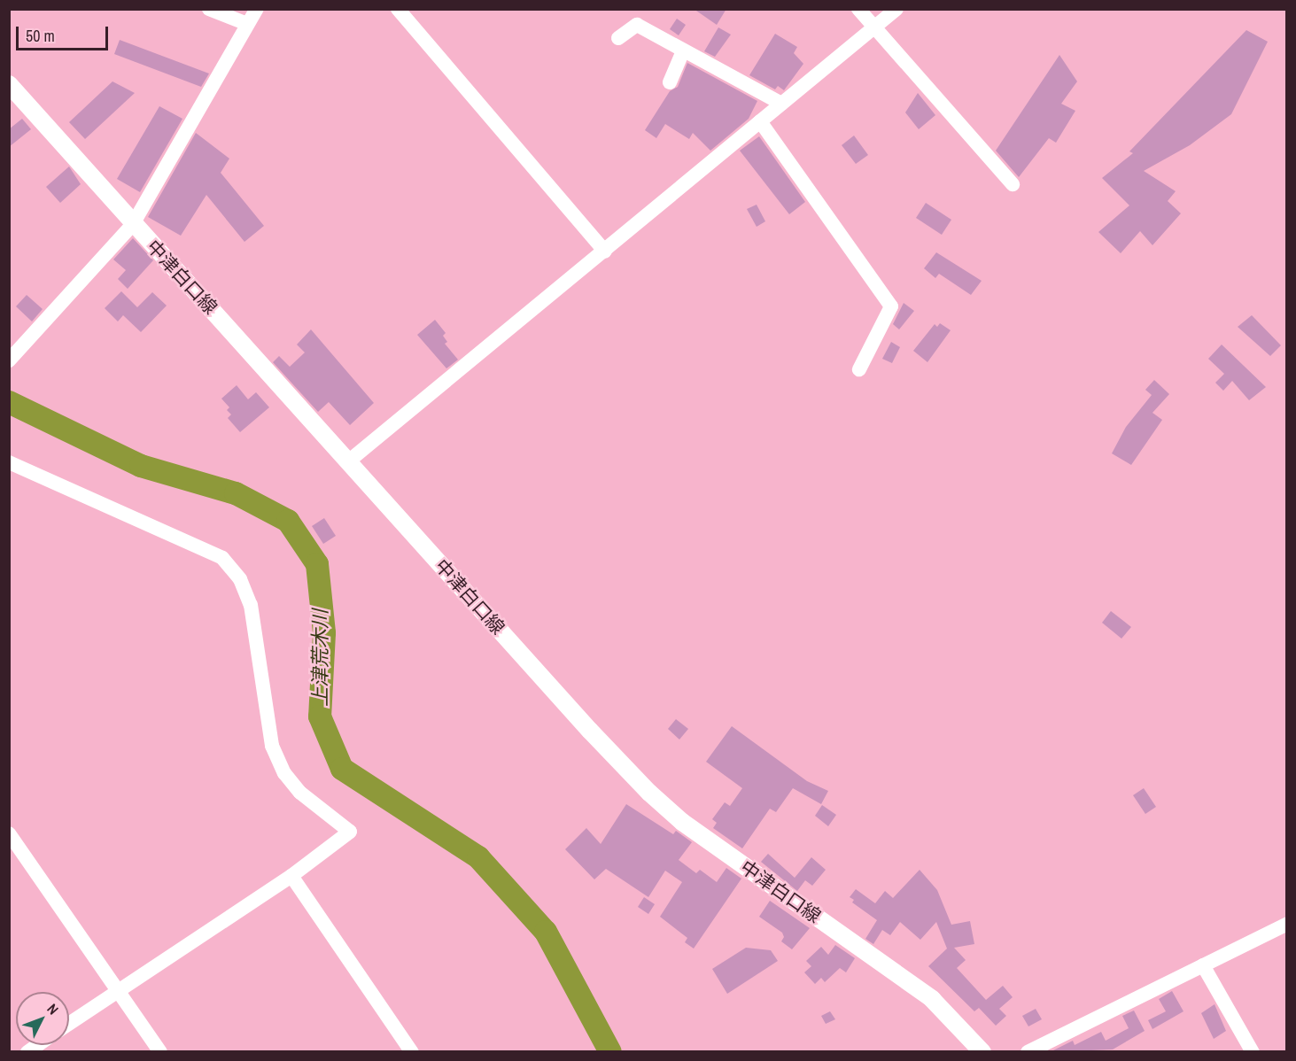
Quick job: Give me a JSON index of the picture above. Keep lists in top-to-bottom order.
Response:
{
  "streets": {
    "main road": ["中津白口線"]
  },
  "water": ["上津荒木川"],
  "scale_bar": "50 m",
  "north": "top right"
}
